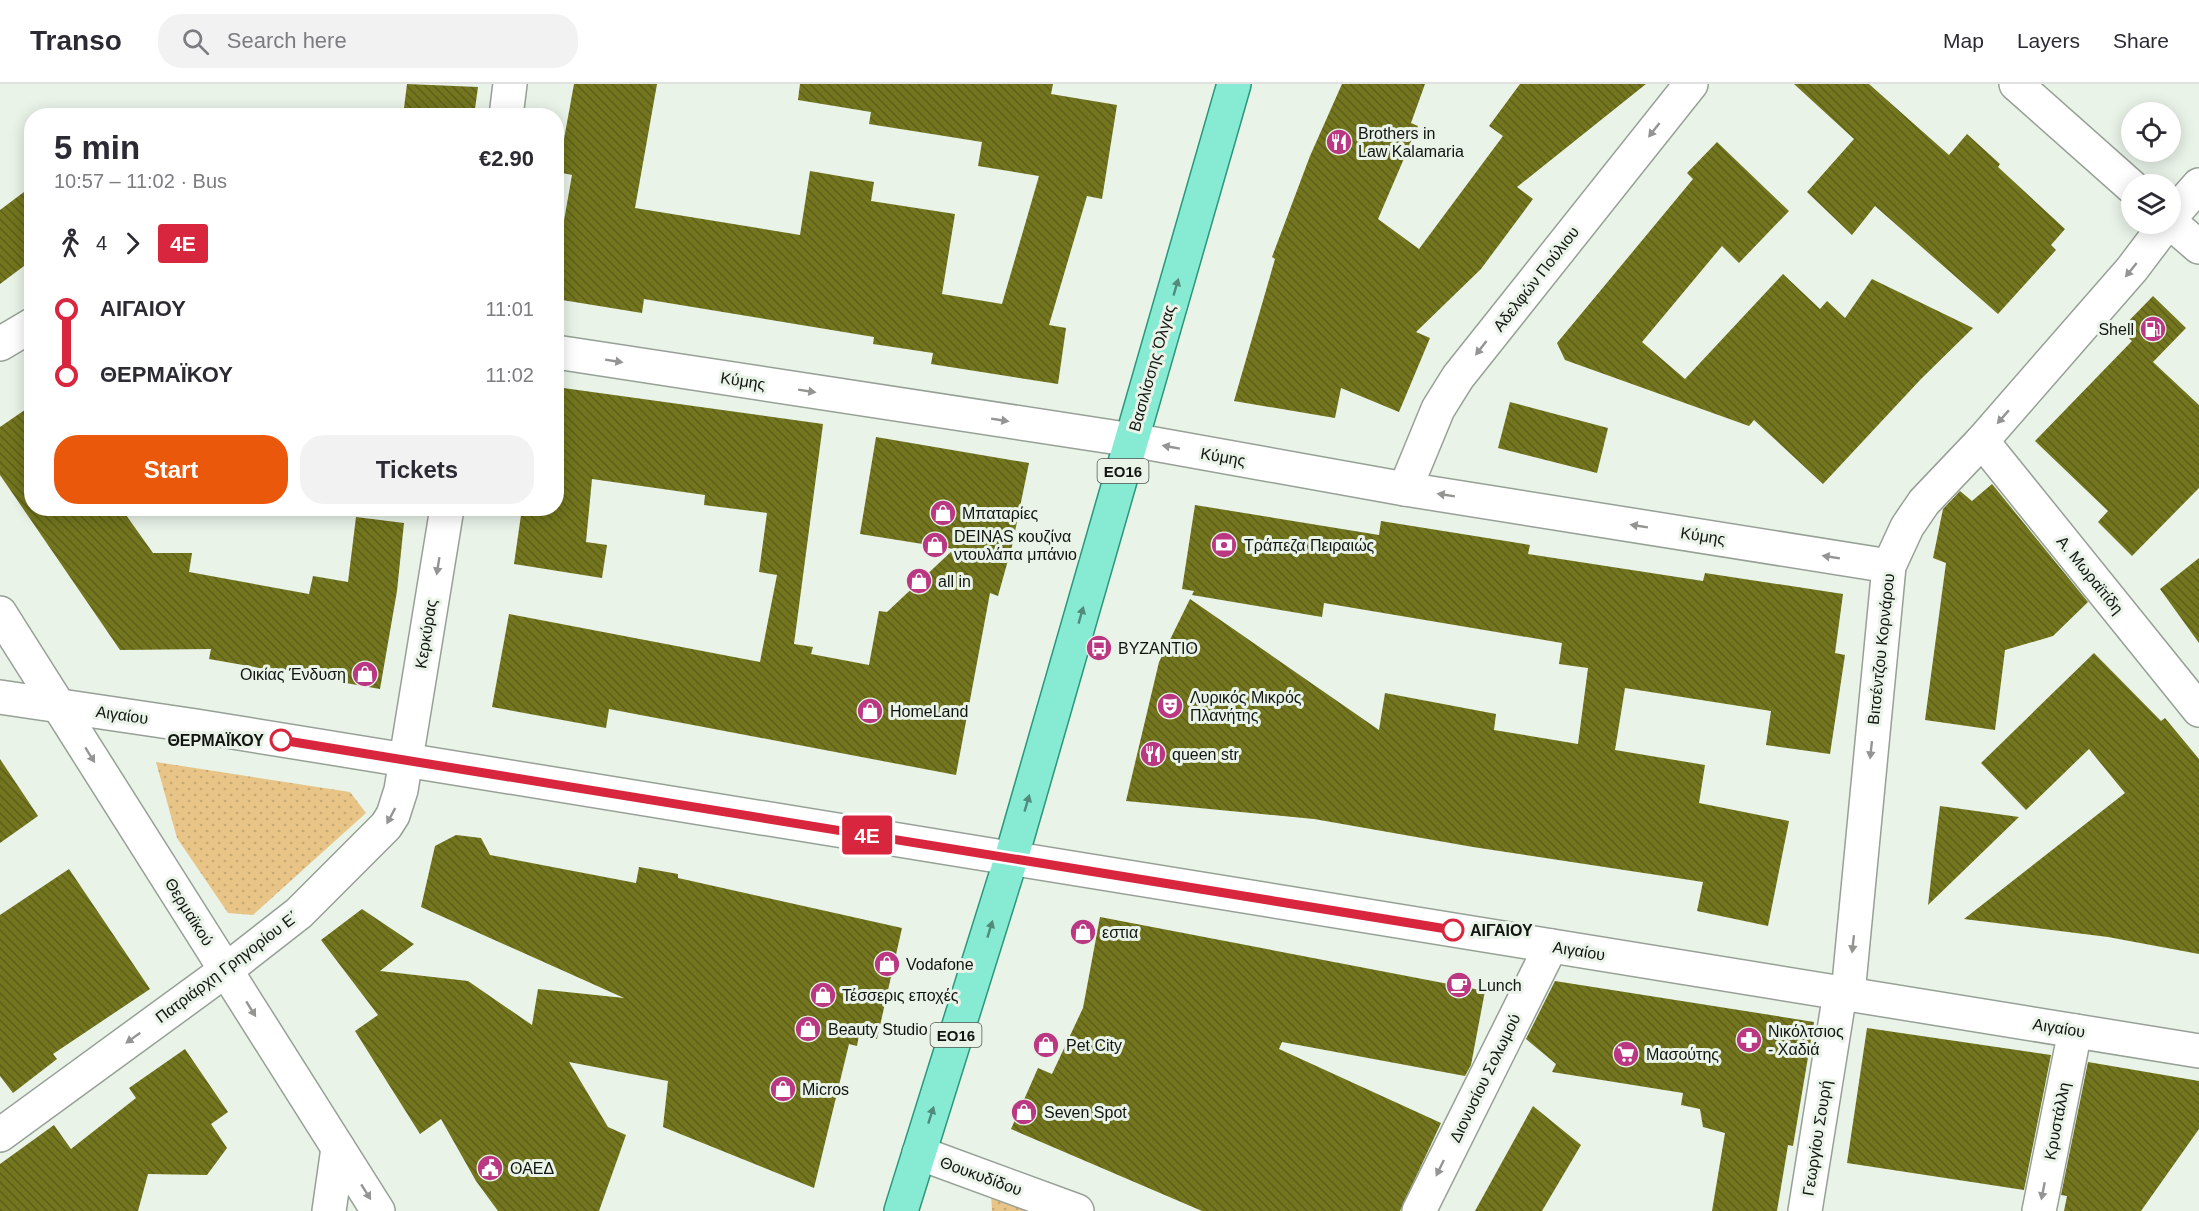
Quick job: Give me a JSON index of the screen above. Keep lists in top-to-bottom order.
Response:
{
  "streets": {
    "main road": ["Βασιλίσσης Όλγας", "ΕΟ16"],
    "street": [
      "Αδελφών Πούλιου",
      "Κύμης",
      "Α. Μωραϊτίδη",
      "Κερκύρας",
      "Βιτσέντζου Κορνάρου",
      "Αιγαίου",
      "Θερμαϊκού",
      "Πατριάρχη Γρηγορίου Ε΄",
      "Διονυσίου Σολωμού",
      "Κρυστάλλη",
      "Γεωργίου Σουρή",
      "Θουκυδίδου"
    ]
  },
  "crossings": [
    ["Αδελφών Πούλιου", "Κύμης"],
    ["Βασιλίσσης Όλγας", "Κύμης"],
    ["Βασιλίσσης Όλγας", "ΕΟ16"],
    ["Βασιλίσσης Όλγας", "Αιγαίου"],
    ["Κύμης", "Βιτσέντζου Κορνάρου"],
    ["ΕΟ16", "Αιγαίου"],
    ["ΕΟ16", "Θουκυδίδου"],
    ["Α. Μωραϊτίδη", "Βιτσέντζου Κορνάρου"],
    ["Κερκύρας", "Αιγαίου"],
    ["Κερκύρας", "Πατριάρχη Γρηγορίου Ε΄"],
    ["Βιτσέντζου Κορνάρου", "Αιγαίου"],
    ["Βιτσέντζου Κορνάρου", "Γεωργίου Σουρή"],
    ["Αιγαίου", "Θερμαϊκού"],
    ["Αιγαίου", "Πατριάρχη Γρηγορίου Ε΄"],
    ["Αιγαίου", "Διονυσίου Σολωμού"],
    ["Αιγαίου", "Κρυστάλλη"],
    ["Αιγαίου", "Γεωργίου Σουρή"],
    ["Θερμαϊκού", "Πατριάρχη Γρηγορίου Ε΄"]
  ],
  "one_way": [
    "Αδελφών Πούλιου",
    "Βασιλίσσης Όλγας",
    "Κερκύρας",
    "Βιτσέντζου Κορνάρου",
    "Θερμαϊκού",
    "Πατριάρχη Γρηγορίου Ε΄",
    "Διονυσίου Σολωμού",
    "Κρυστάλλη"
  ],
  "places": {
    "restaurant": ["Brothers in Law Kalamaria", "queen str"],
    "fuel station": ["Shell"],
    "shop": [
      "Μπαταρίες",
      "DEINAS κουζίνα ντουλάπα μπάνιο",
      "all in",
      "Οικίας Ένδυση",
      "HomeLand",
      "εστια",
      "Vodafone",
      "Τέσσερις εποχές",
      "Beauty Studio",
      "Pet City",
      "Micros",
      "Seven Spot"
    ],
    "bank": ["Τράπεζα Πειραιώς"],
    "bus stop": ["ΒΥΖΑΝΤΙΟ"],
    "theatre": ["Λυρικός Μικρός Πλανήτης"],
    "other": ["ΘΕΡΜΑΪΚΟΥ", "ΑΙΓΑΙΟΥ"],
    "cafe": ["Lunch"],
    "pharmacy": ["Νικόλτσιος - Χαδιά"],
    "supermarket": ["Μασούτης"],
    "public building": ["ΟΑΕΔ"]
  },
  "lines": ["bus line 4Ε"],
  "page": {
    "header": "Transo",
    "search": "Search here",
    "nav": ["Map", "Layers", "Share"],
    "on_map": "4Ε",
    "heading": ["5 min", "10:57 – 11:02 · Bus", "€2.90"],
    "legs": ["4", "4Ε"],
    "list": [
      {
        "name": "ΑΙΓΑΙΟΥ",
        "value": "11:01"
      },
      {
        "name": "ΘΕΡΜΑΪΚΟΥ",
        "value": "11:02"
      }
    ],
    "buttons": ["Start", "Tickets"]
  }
}
